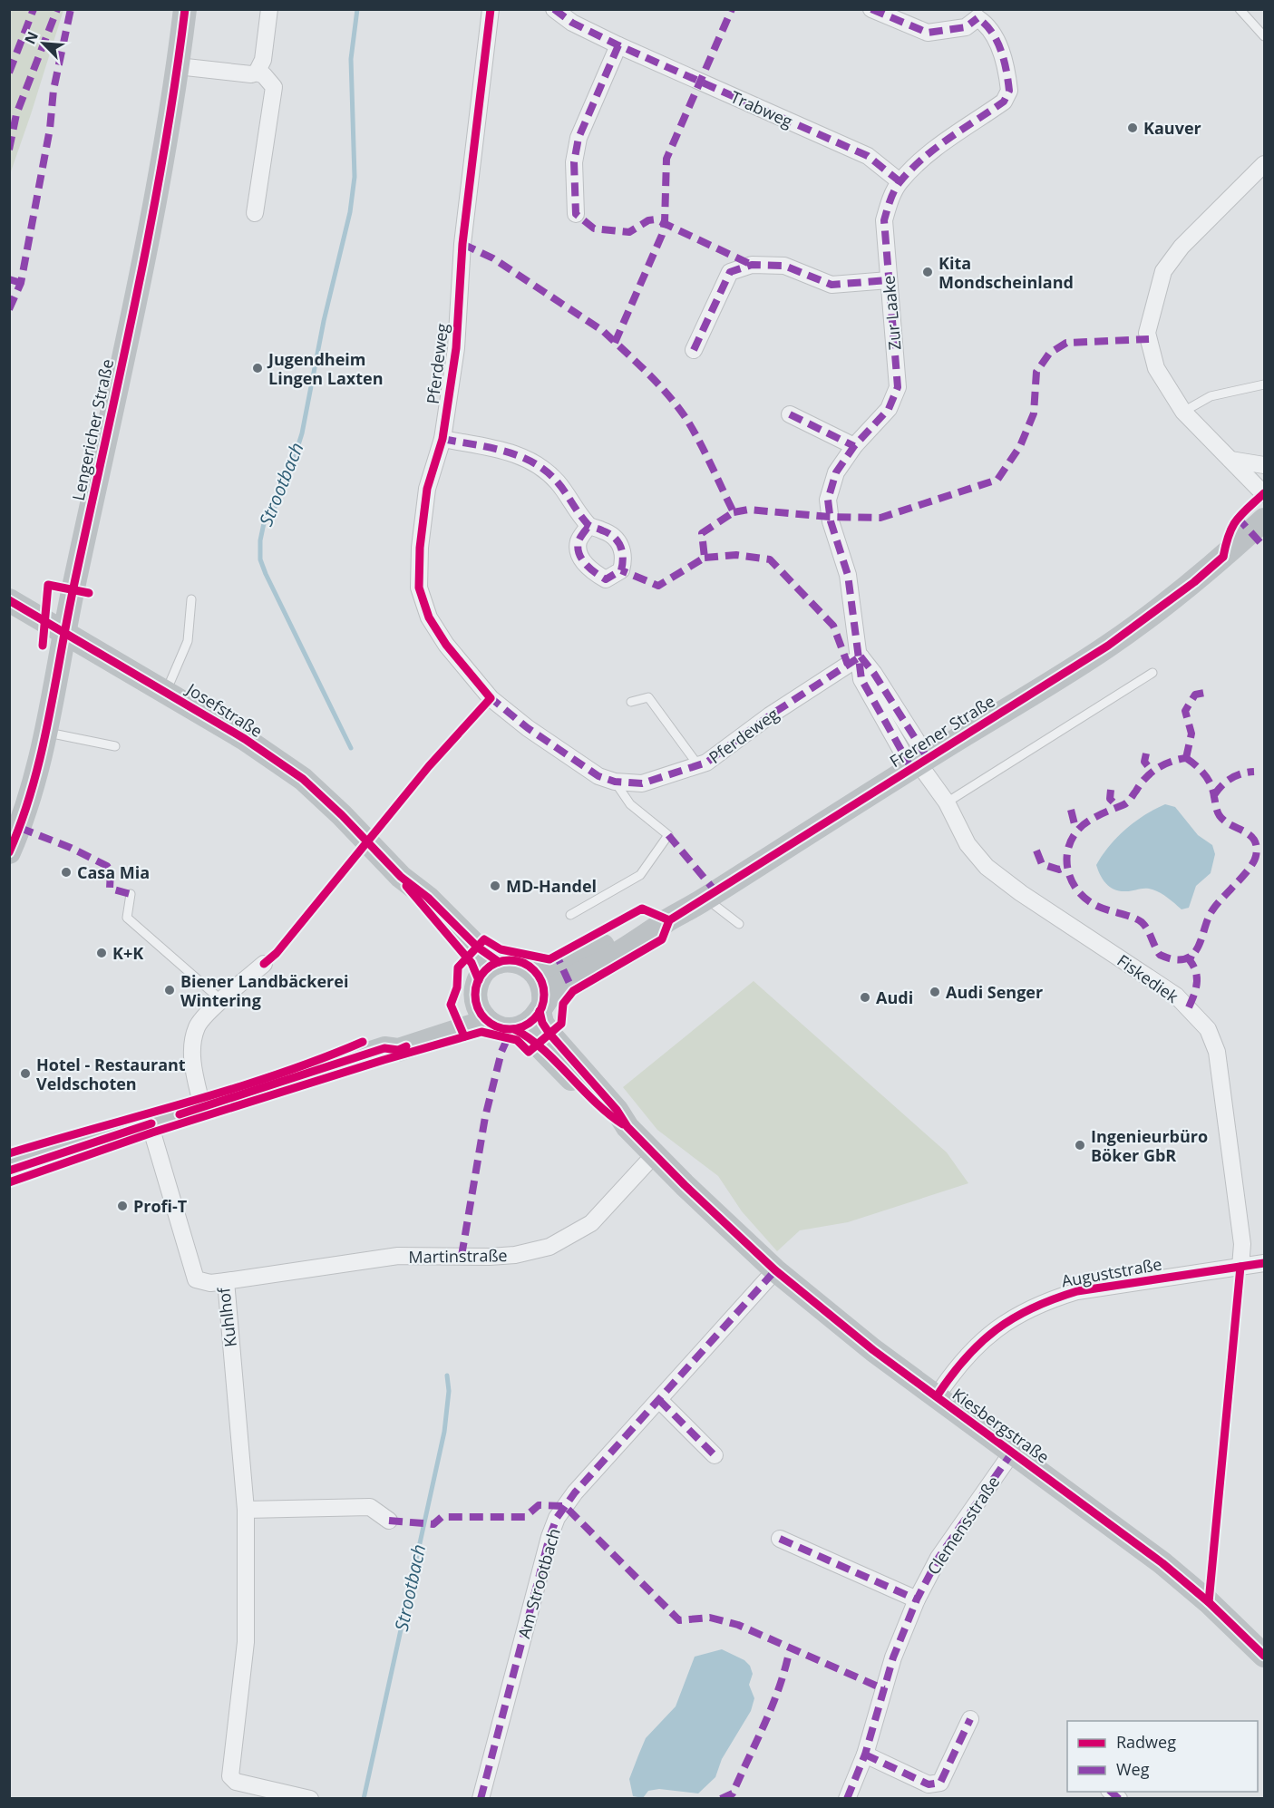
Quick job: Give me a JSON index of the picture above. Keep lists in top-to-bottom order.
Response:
{
  "streets": {
    "main road": [
      "Lengericher Straße",
      "Josefstraße",
      "Frerener Straße",
      "Kiesbergstraße"
    ],
    "street": [
      "Trabweg",
      "Zur Laake",
      "Pferdeweg",
      "Fiskediek",
      "Martinstraße",
      "Auguststraße",
      "Kuhlhof",
      "Clemensstraße",
      "Am Strootbach"
    ]
  },
  "crossings": [
    ["Trabweg", "Zur Laake"],
    ["Zur Laake", "Pferdeweg"],
    ["Lengericher Straße", "Josefstraße"],
    ["Josefstraße", "Frerener Straße"],
    ["Josefstraße", "Kiesbergstraße"],
    ["Frerener Straße", "Fiskediek"],
    ["Frerener Straße", "Kiesbergstraße"],
    ["Fiskediek", "Auguststraße"],
    ["Martinstraße", "Kuhlhof"],
    ["Martinstraße", "Kiesbergstraße"],
    ["Auguststraße", "Kiesbergstraße"],
    ["Kiesbergstraße", "Clemensstraße"],
    ["Kiesbergstraße", "Am Strootbach"]
  ],
  "water": ["Strootbach"],
  "places": [
    "Kauver",
    "Kita Mondscheinland",
    "Jugendheim Lingen Laxten",
    "Casa Mia",
    "MD-Handel",
    "K+K",
    "Biener Landbäckerei Wintering",
    "Audi Senger",
    "Audi",
    "Hotel - Restaurant Veldschoten",
    "Ingenieurbüro Böker GbR",
    "Profi-T"
  ],
  "legend": ["Radweg", "Weg"],
  "north": "top left"
}
